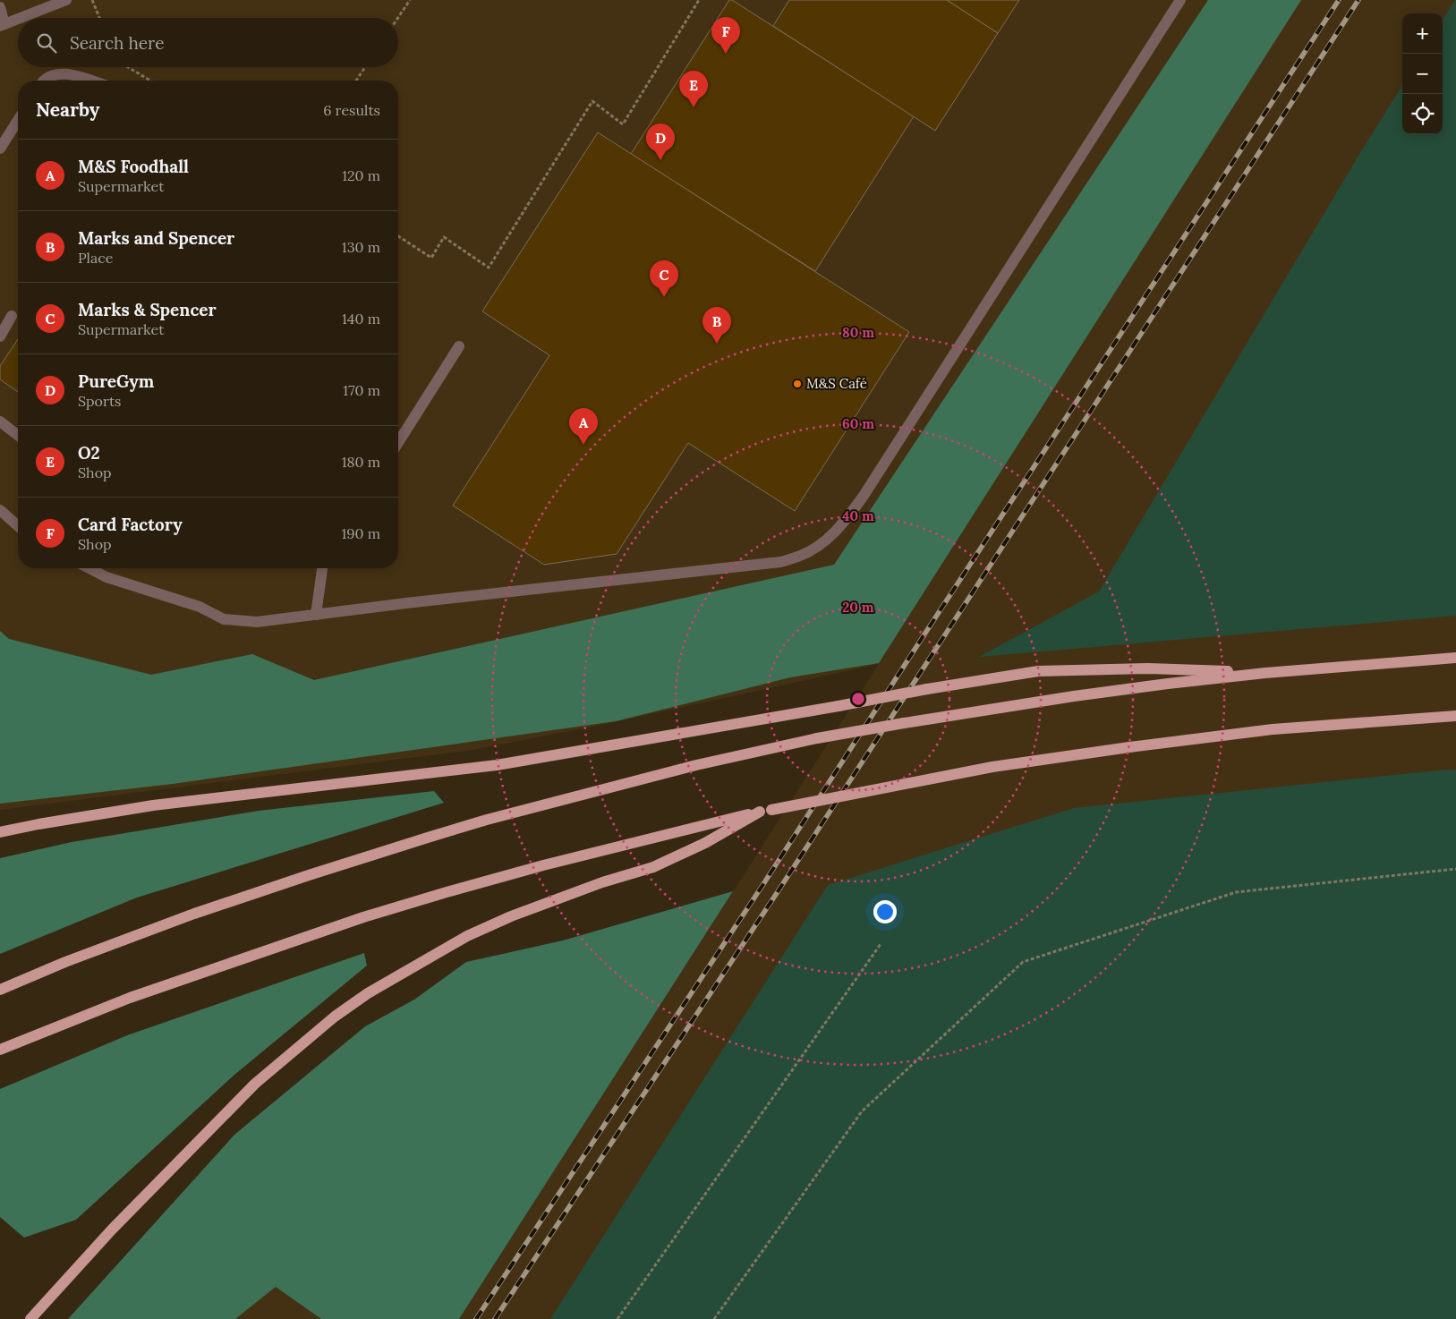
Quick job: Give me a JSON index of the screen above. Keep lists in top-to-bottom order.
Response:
{
  "places": ["M&S Café"],
  "page": {
    "map_buttons": ["+", "−"],
    "pins": [
      "F",
      "E",
      "D",
      "C",
      "B",
      "A"
    ],
    "search": "Search here",
    "heading": ["Nearby", "6 results"],
    "list": [
      {
        "mark": "A",
        "name": "M&S Foodhall",
        "note": "Supermarket",
        "value": "120 m"
      },
      {
        "mark": "B",
        "name": "Marks and Spencer",
        "note": "Place",
        "value": "130 m"
      },
      {
        "mark": "C",
        "name": "Marks & Spencer",
        "note": "Supermarket",
        "value": "140 m"
      },
      {
        "mark": "D",
        "name": "PureGym",
        "note": "Sports",
        "value": "170 m"
      },
      {
        "mark": "E",
        "name": "O2",
        "note": "Shop",
        "value": "180 m"
      },
      {
        "mark": "F",
        "name": "Card Factory",
        "note": "Shop",
        "value": "190 m"
      }
    ]
  },
  "rings": [
    "80 m",
    "60 m",
    "40 m",
    "20 m"
  ]
}
